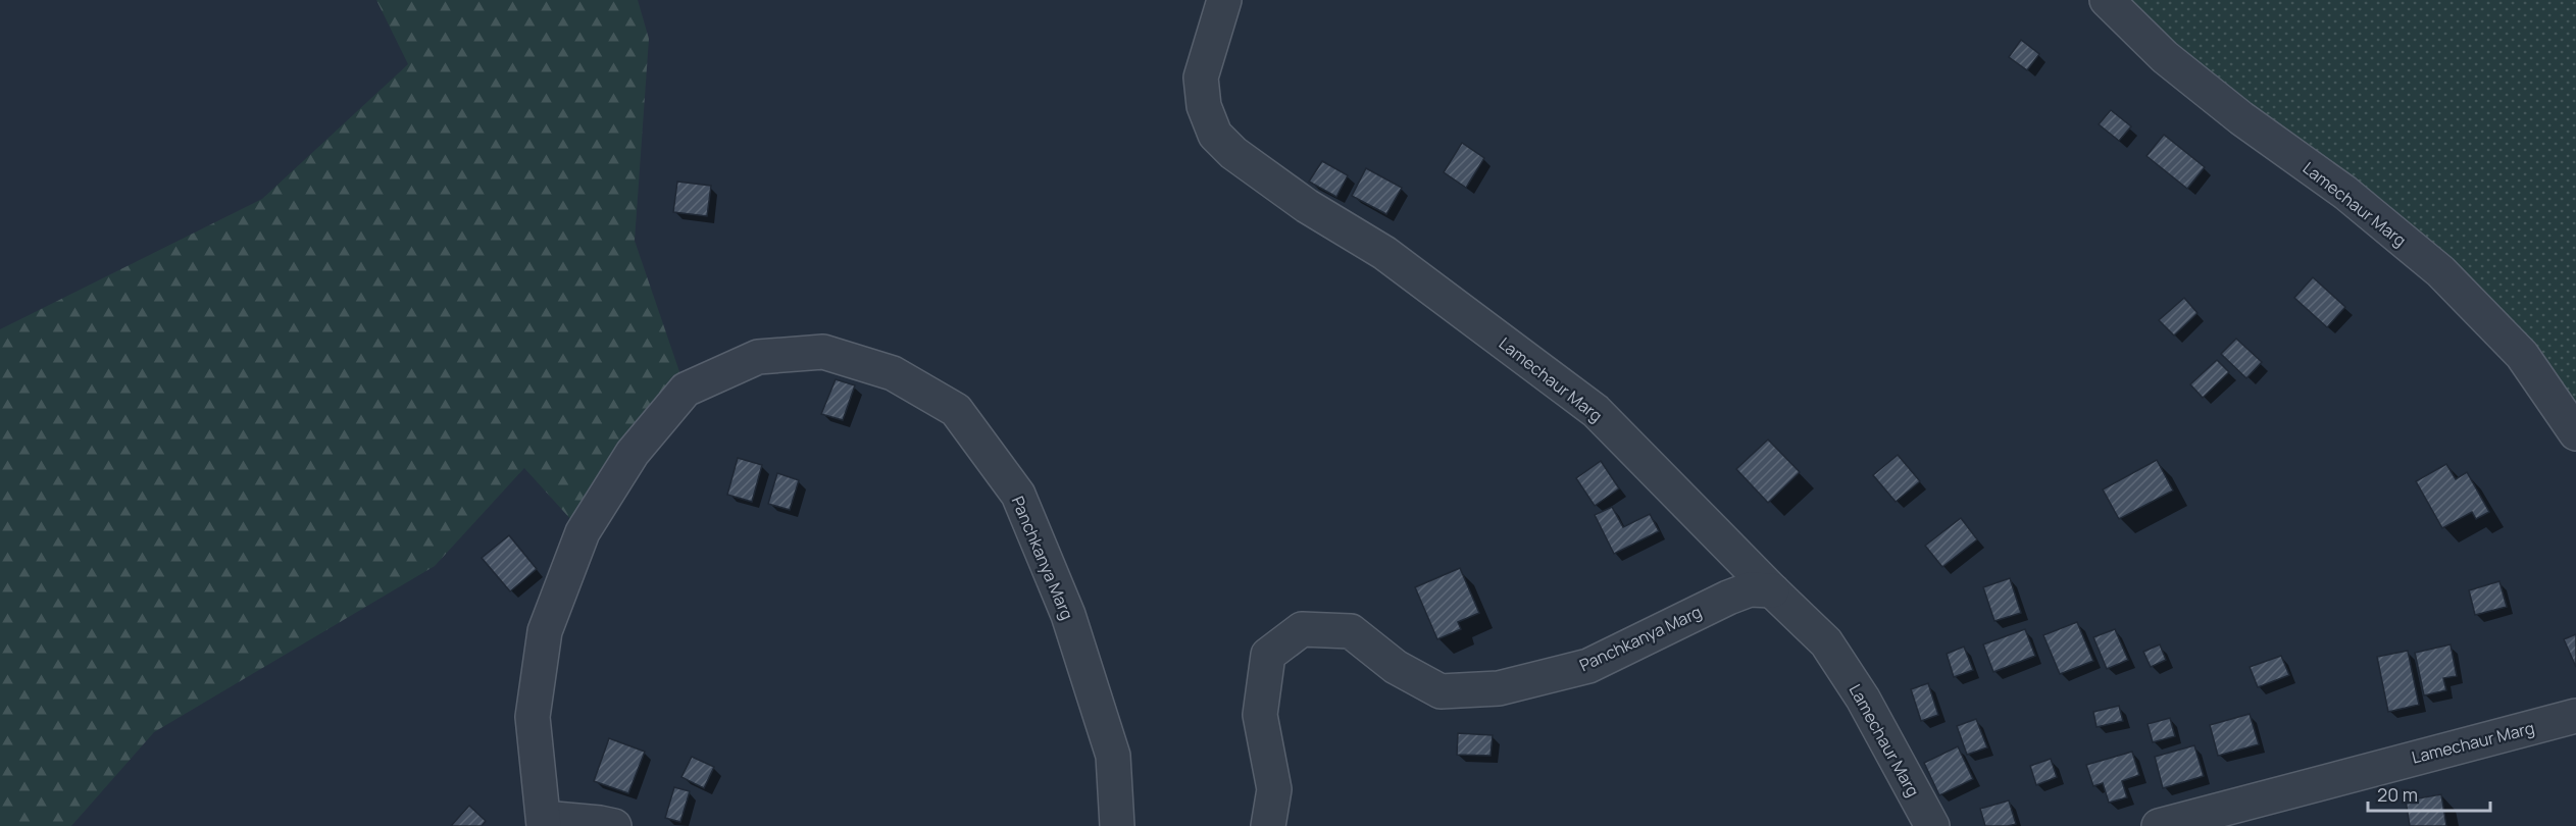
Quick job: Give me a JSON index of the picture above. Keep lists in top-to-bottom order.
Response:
{
  "streets": {
    "street": ["Lamechaur Marg", "Panchkanya Marg"]
  },
  "crossings": [
    ["Lamechaur Marg", "Panchkanya Marg"]
  ],
  "scale_bar": "20 m"
}
